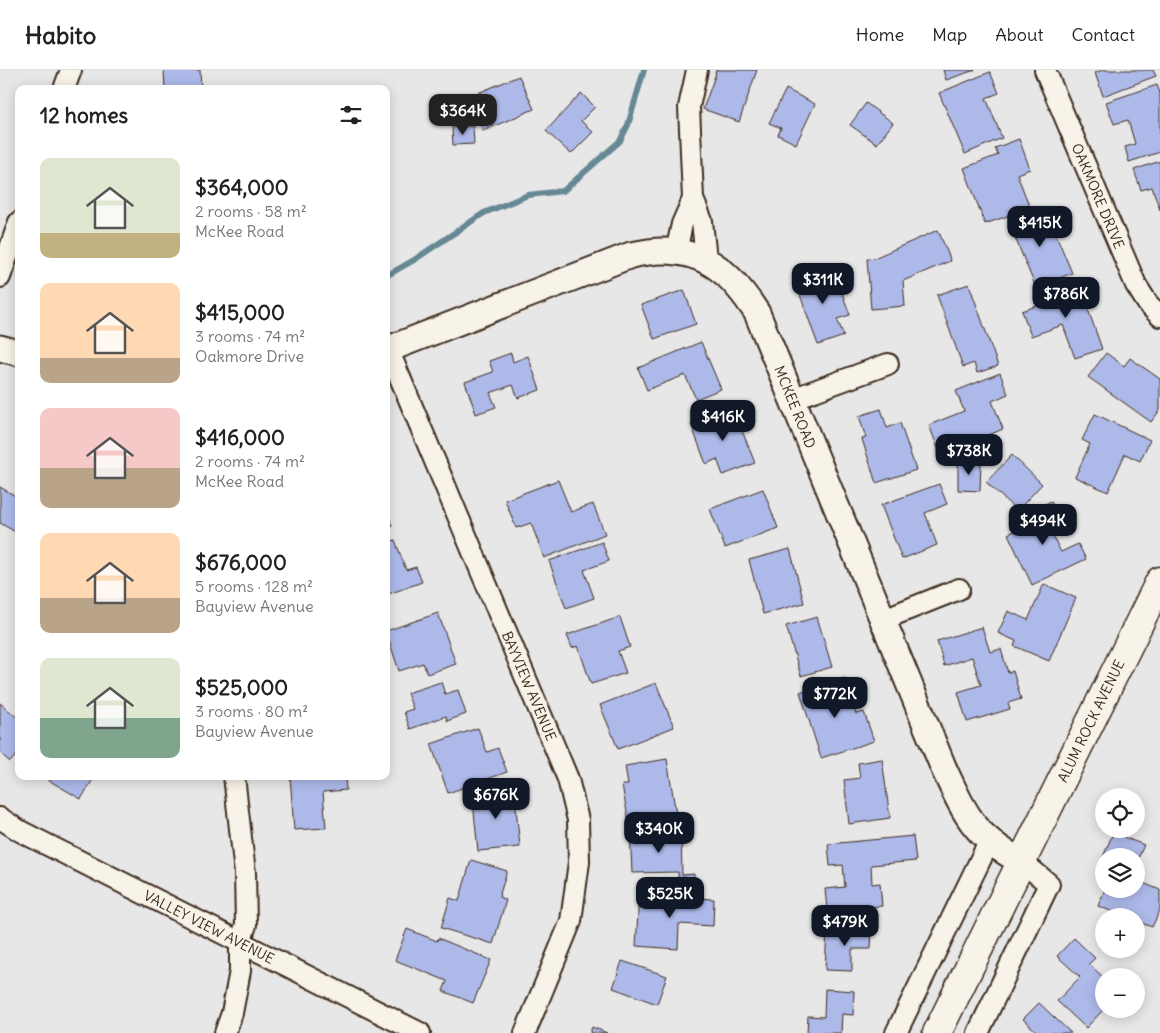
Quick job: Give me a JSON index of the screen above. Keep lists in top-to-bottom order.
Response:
{
  "streets": {
    "main road": ["ALUM ROCK AVENUE"],
    "street": [
      "OAKMORE DRIVE",
      "MCKEE ROAD",
      "BAYVIEW AVENUE",
      "VALLEY VIEW AVENUE"
    ]
  },
  "crossings": [
    ["MCKEE ROAD", "ALUM ROCK AVENUE"]
  ],
  "page": {
    "header": "Habito",
    "nav": [
      "Home",
      "Map",
      "About",
      "Contact"
    ],
    "heading": "12 homes",
    "price": [
      "$364K",
      "$415K",
      "$311K",
      "$786K",
      "$416K",
      "$738K",
      "$494K",
      "$772K",
      "$676K",
      "$340K",
      "$525K",
      "$479K"
    ],
    "list": [
      {
        "name": "$364,000",
        "note": "2 rooms · 58 m² · McKee Road"
      },
      {
        "name": "$415,000",
        "note": "3 rooms · 74 m² · Oakmore Drive"
      },
      {
        "name": "$416,000",
        "note": "2 rooms · 74 m² · McKee Road"
      },
      {
        "name": "$676,000",
        "note": "5 rooms · 128 m² · Bayview Avenue"
      },
      {
        "name": "$525,000",
        "note": "3 rooms · 80 m² · Bayview Avenue"
      }
    ],
    "map_buttons": ["+", "−"]
  }
}
